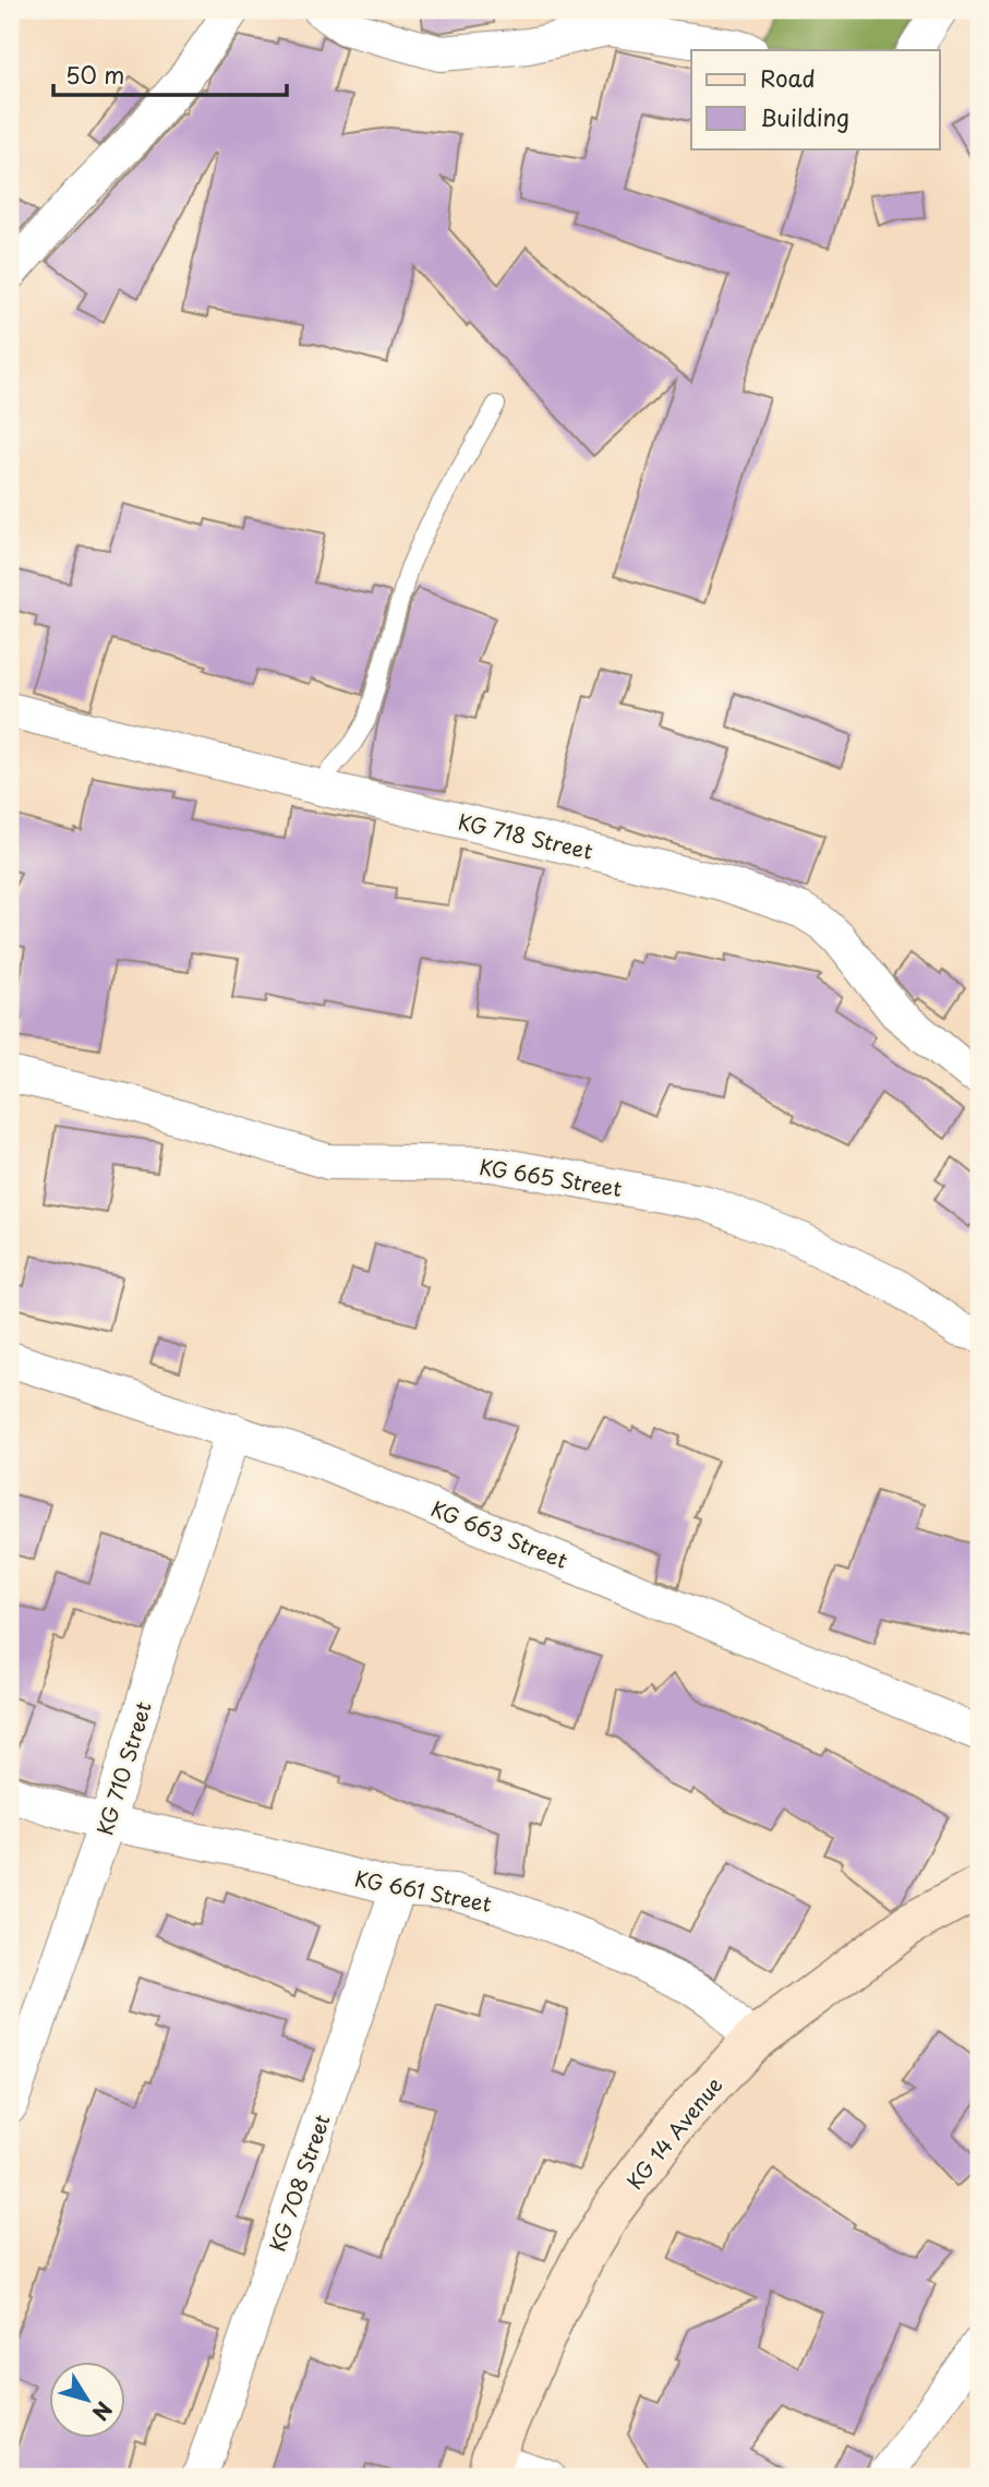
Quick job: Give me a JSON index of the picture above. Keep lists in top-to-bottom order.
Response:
{
  "streets": {
    "main road": ["KG 14 Avenue"],
    "street": [
      "KG 718 Street",
      "KG 665 Street",
      "KG 663 Street",
      "KG 710 Street",
      "KG 661 Street",
      "KG 708 Street"
    ]
  },
  "crossings": [
    ["KG 663 Street", "KG 710 Street"],
    ["KG 710 Street", "KG 661 Street"],
    ["KG 661 Street", "KG 14 Avenue"],
    ["KG 661 Street", "KG 708 Street"]
  ],
  "legend": ["Road", "Building"],
  "scale_bar": "50 m",
  "north": "bottom right"
}
